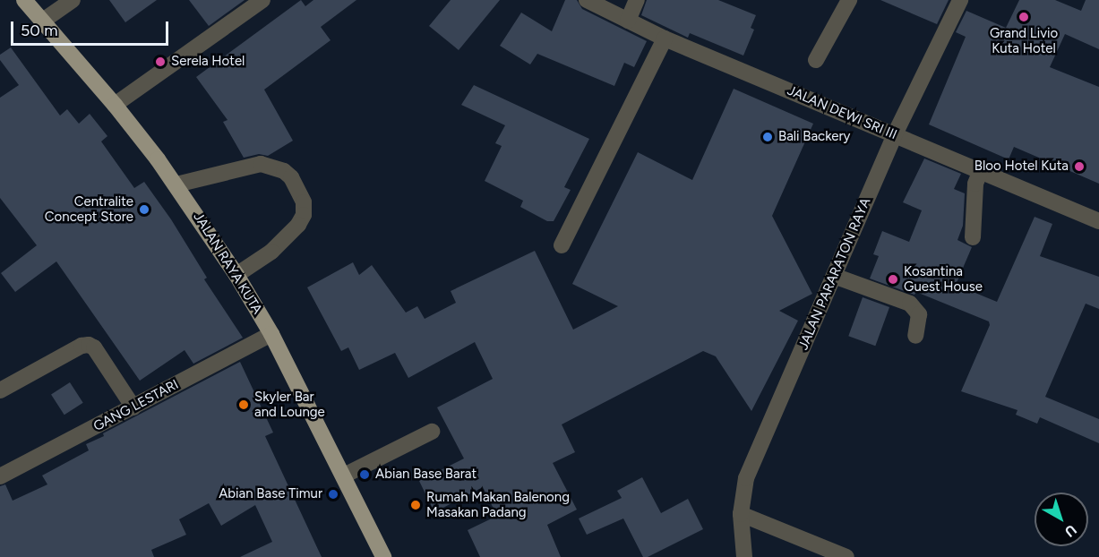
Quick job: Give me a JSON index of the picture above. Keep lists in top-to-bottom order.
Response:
{
  "streets": {
    "main road": ["JALAN RAYA KUTA"],
    "street": ["JALAN DEWI SRI III", "JALAN PARARATON RAYA", "GANG LESTARI"]
  },
  "crossings": [
    ["JALAN DEWI SRI III", "JALAN PARARATON RAYA"],
    ["JALAN RAYA KUTA", "GANG LESTARI"]
  ],
  "places": [
    "Grand Livio Kuta Hotel",
    "Serela Hotel",
    "Bali Backery",
    "Bloo Hotel Kuta",
    "Centralite Concept Store",
    "Kosantina Guest House",
    "Skyler Bar and Lounge",
    "Abian Base Barat",
    "Abian Base Timur",
    "Rumah Makan Balenong Masakan Padang"
  ],
  "scale_bar": "50 m",
  "north": "bottom right"
}
